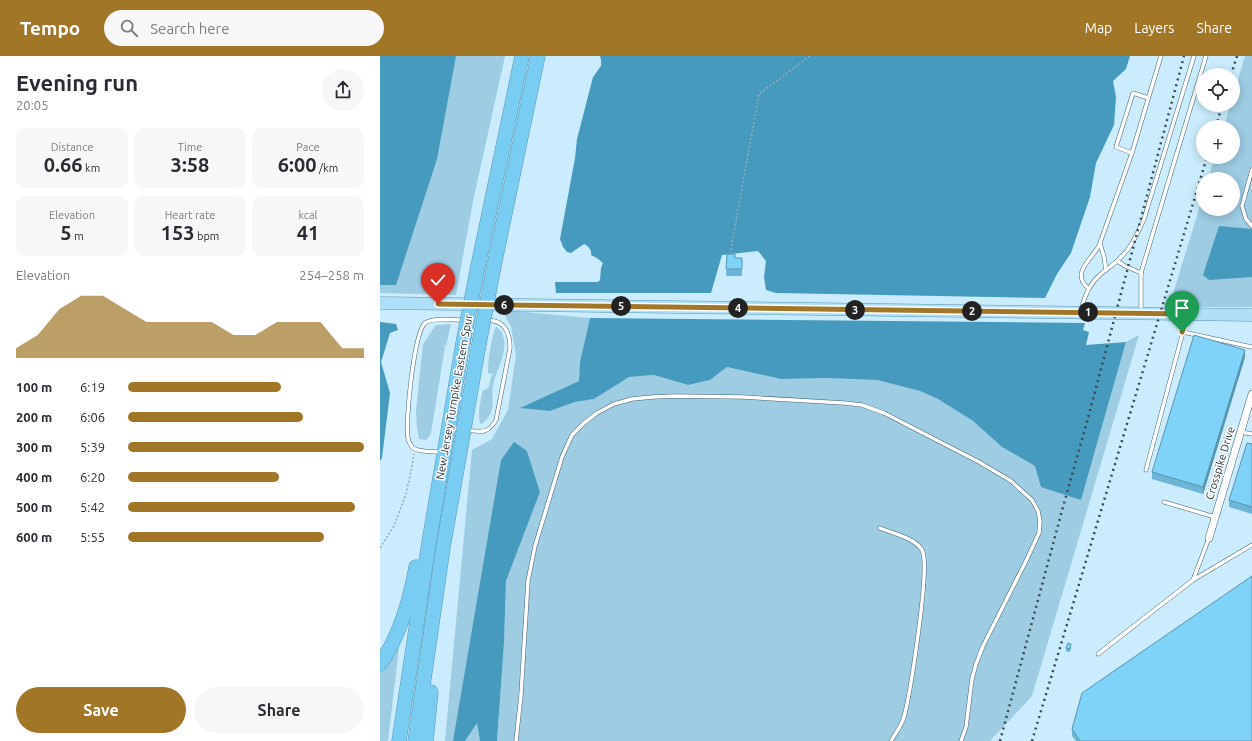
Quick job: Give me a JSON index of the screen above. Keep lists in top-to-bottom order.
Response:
{
  "streets": {
    "highway": ["New Jersey Turnpike Eastern Spur"],
    "street": ["Crosspike Drive"]
  },
  "page": {
    "header": "Tempo",
    "search": "Search here",
    "nav": ["Map", "Layers", "Share"],
    "heading": ["Evening run", "20:05"],
    "map_buttons": ["+", "−"],
    "stats": [
      ["Distance", "0.66 km"],
      ["Time", "3:58"],
      ["Pace", "6:00 /km"],
      ["Elevation", "5 m"],
      ["Heart rate", "153 bpm"],
      ["kcal", "41"]
    ],
    "chart": ["Elevation", "254–258 m"],
    "pins": [
      "6",
      "5",
      "4",
      "3",
      "2",
      "1"
    ],
    "list": [
      {
        "name": "100 m",
        "note": "6:19"
      },
      {
        "name": "200 m",
        "note": "6:06"
      },
      {
        "name": "300 m",
        "note": "5:39"
      },
      {
        "name": "400 m",
        "note": "6:20"
      },
      {
        "name": "500 m",
        "note": "5:42"
      },
      {
        "name": "600 m",
        "note": "5:55"
      }
    ],
    "buttons": ["Save", "Share"]
  }
}
